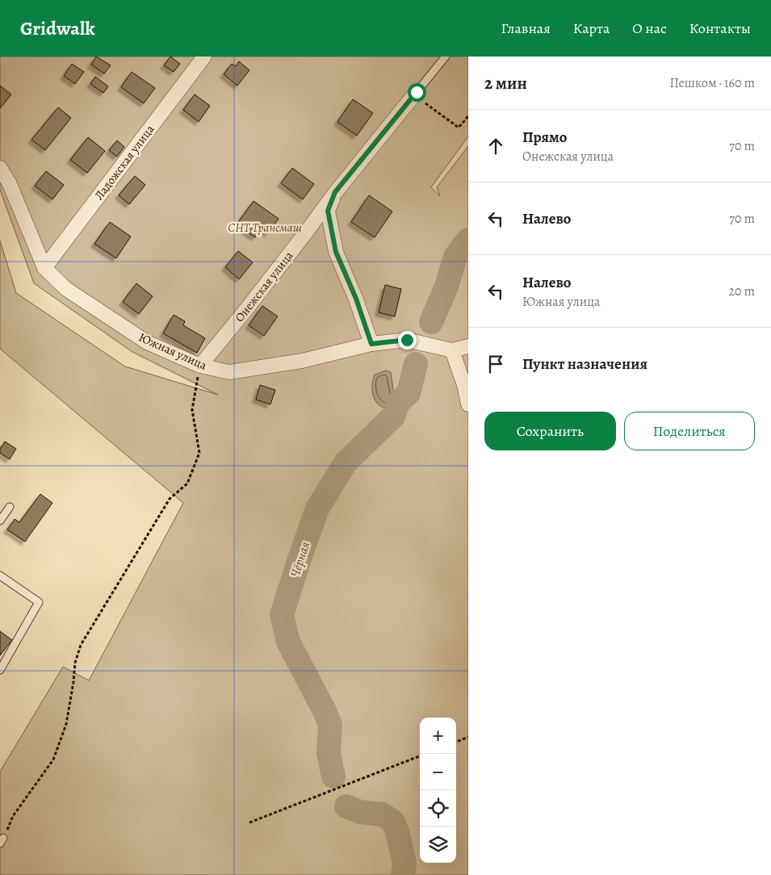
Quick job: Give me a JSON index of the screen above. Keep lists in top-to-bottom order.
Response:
{
  "streets": {
    "street": ["Ладожская улица", "Онежская улица", "Южная улица"]
  },
  "crossings": [
    ["Ладожская улица", "Южная улица"],
    ["Онежская улица", "Южная улица"]
  ],
  "water": ["Чёрная"],
  "parks": ["СНТ Трансмаш"],
  "page": {
    "header": "Gridwalk",
    "nav": [
      "Главная",
      "Карта",
      "О нас",
      "Контакты"
    ],
    "heading": ["2 мин", "Пешком · 160 m"],
    "list": [
      ["Прямо", "Онежская улица", "70 m"],
      ["Налево", "70 m"],
      ["Налево", "Южная улица", "20 m"],
      "Пункт назначения"
    ],
    "buttons": ["Сохранить", "Поделиться"],
    "map_buttons": ["+", "−"]
  }
}
